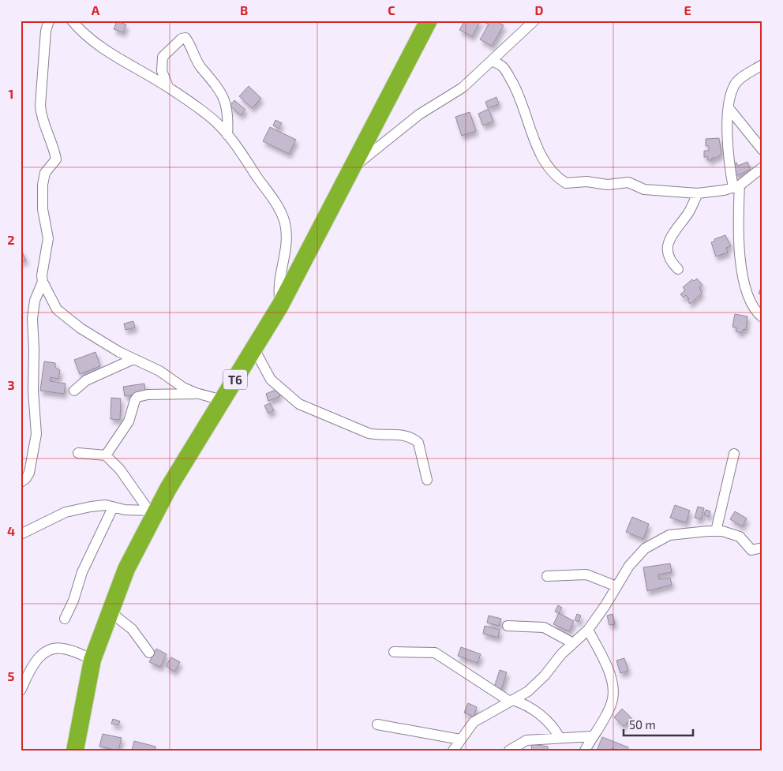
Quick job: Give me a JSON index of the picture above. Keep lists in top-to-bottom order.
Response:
{
  "streets": {
    "highway": ["T6"]
  },
  "scale_bar": "50 m",
  "grid": {
    "columns": [
      "A",
      "B",
      "C",
      "D",
      "E"
    ],
    "rows": [
      "1",
      "2",
      "3",
      "4",
      "5"
    ]
  }
}
